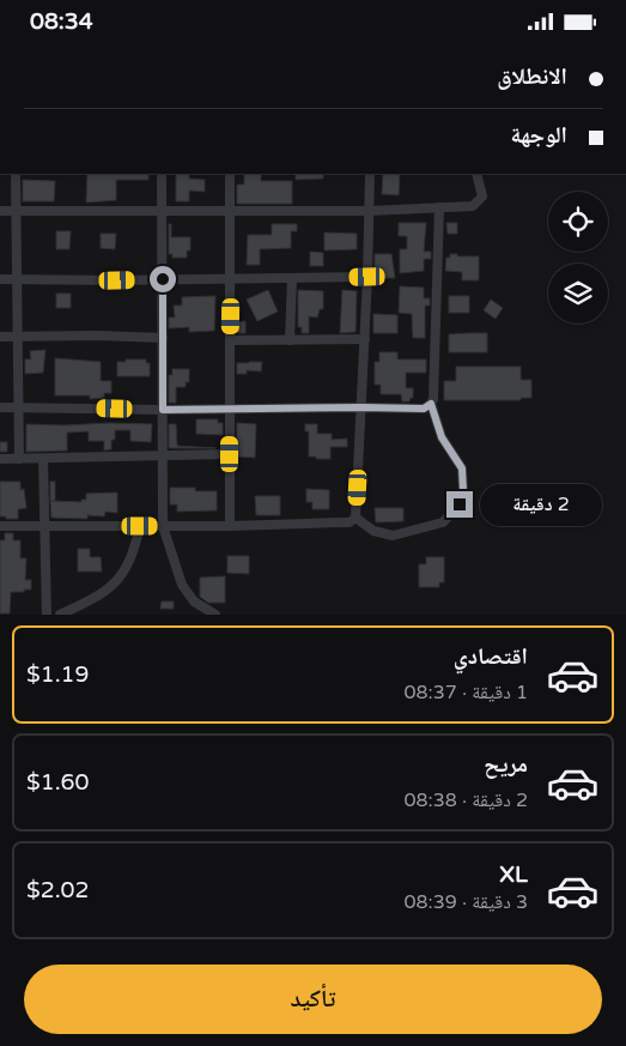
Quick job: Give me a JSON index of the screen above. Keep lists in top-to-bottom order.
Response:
{
  "page": {
    "status": "08:34",
    "banner": ["الانطلاق", "الوجهة"],
    "bubble": "2 دقيقة",
    "list": [
      {
        "name": "اقتصادي",
        "note": "1 دقيقة · 08:37",
        "value": "$1.19"
      },
      {
        "name": "مريح",
        "note": "2 دقيقة · 08:38",
        "value": "$1.60"
      },
      {
        "name": "XL",
        "note": "3 دقيقة · 08:39",
        "value": "$2.02"
      }
    ],
    "buttons": "تأكيد"
  }
}
